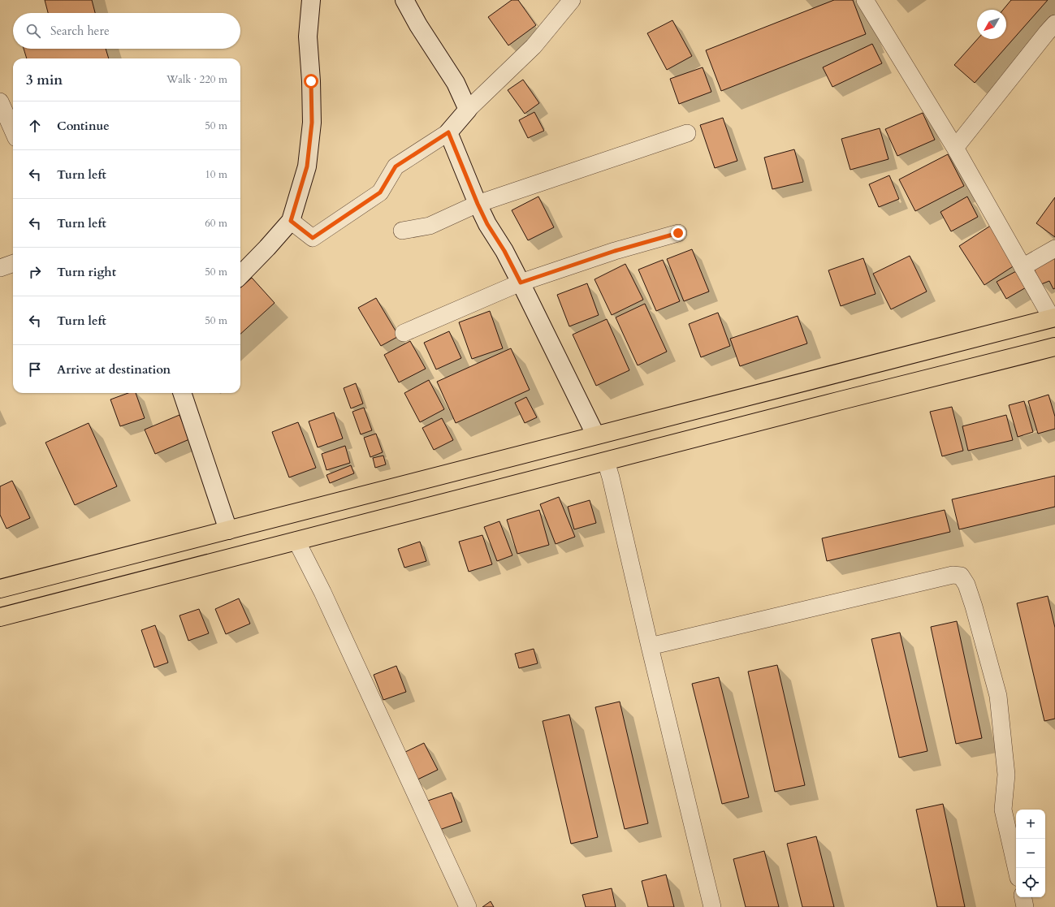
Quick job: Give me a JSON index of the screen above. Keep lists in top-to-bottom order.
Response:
{
  "north": "bottom left",
  "page": {
    "search": "Search here",
    "heading": ["3 min", "Walk · 220 m"],
    "list": [
      ["Continue", "50 m"],
      ["Turn left", "10 m"],
      ["Turn left", "60 m"],
      ["Turn right", "50 m"],
      ["Turn left", "50 m"],
      "Arrive at destination"
    ],
    "map_buttons": ["+", "−"]
  }
}
